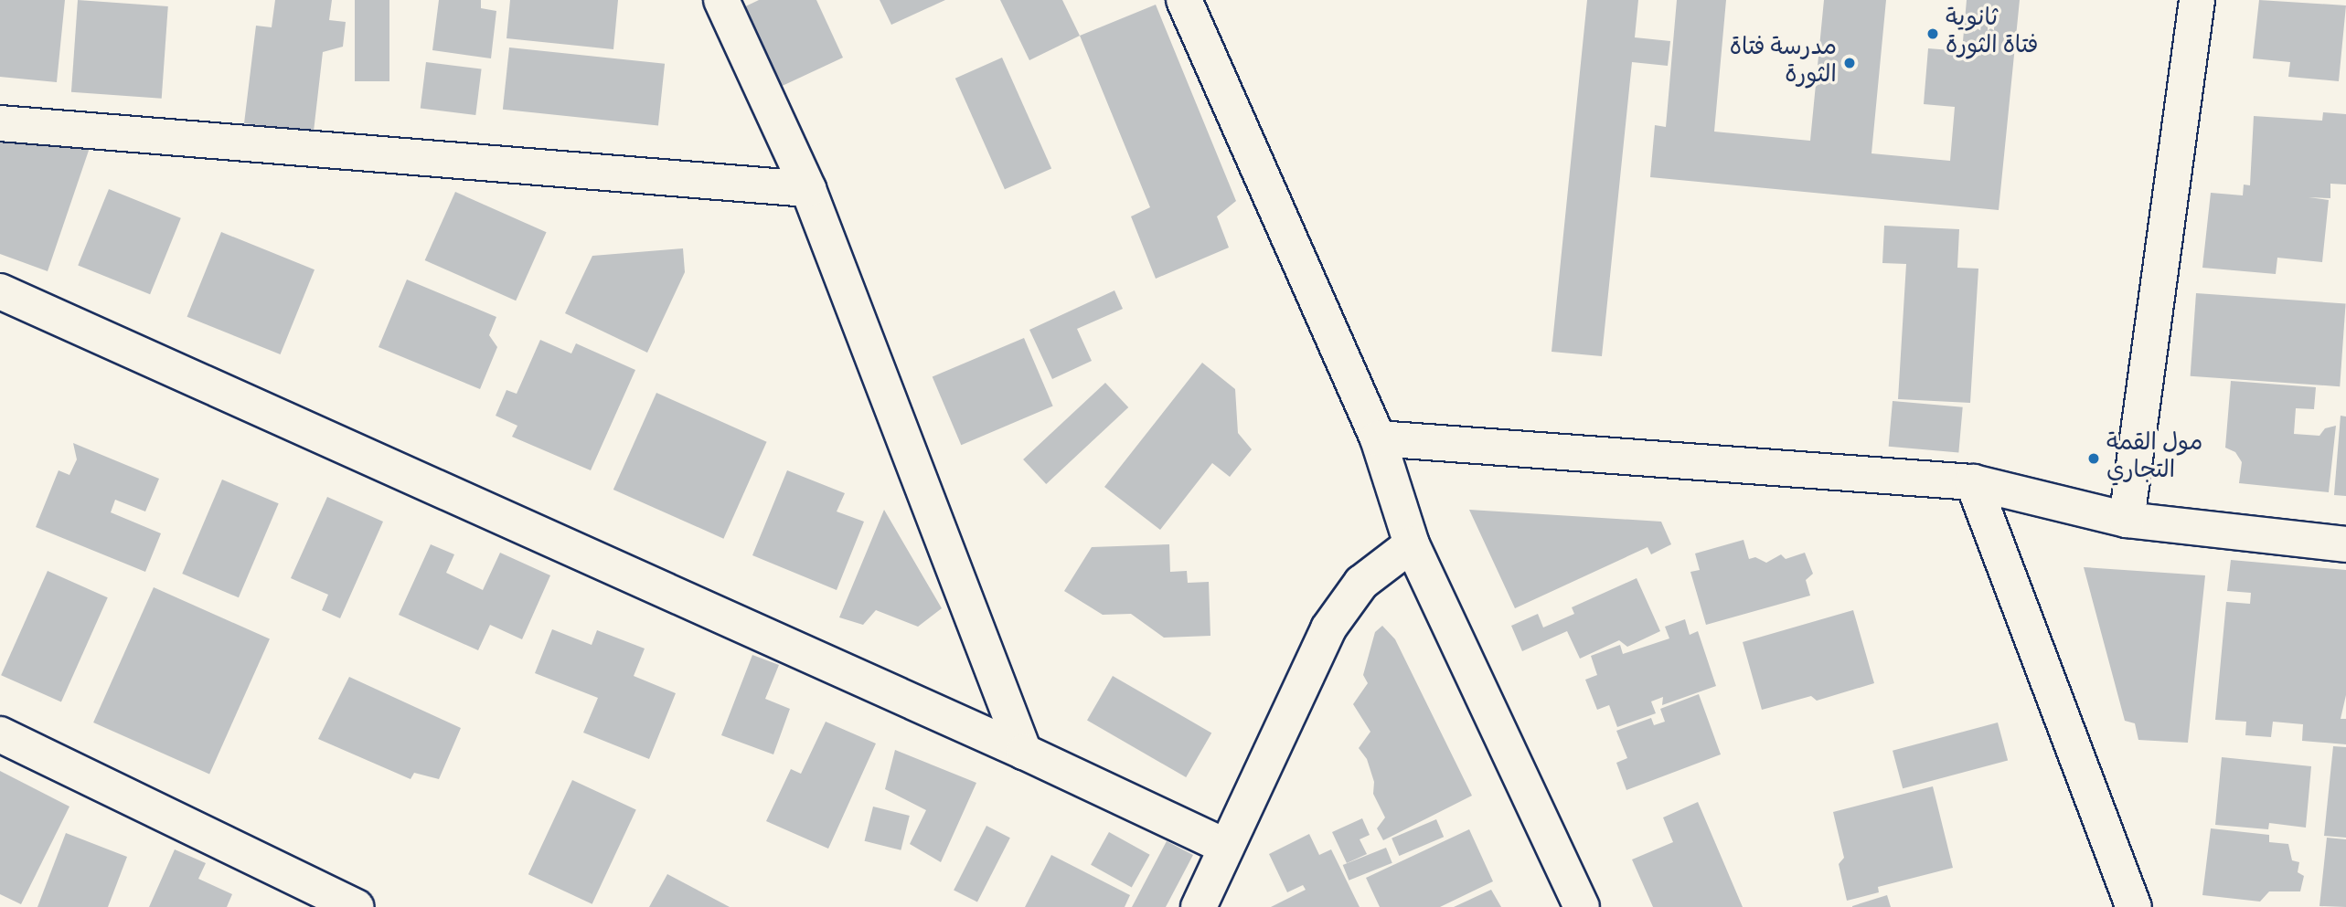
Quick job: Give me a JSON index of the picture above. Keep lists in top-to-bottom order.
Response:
{
  "places": ["ثانوية فتاة الثورة", "مدرسة فتاة الثورة", "مول القمة التجاري"]
}
